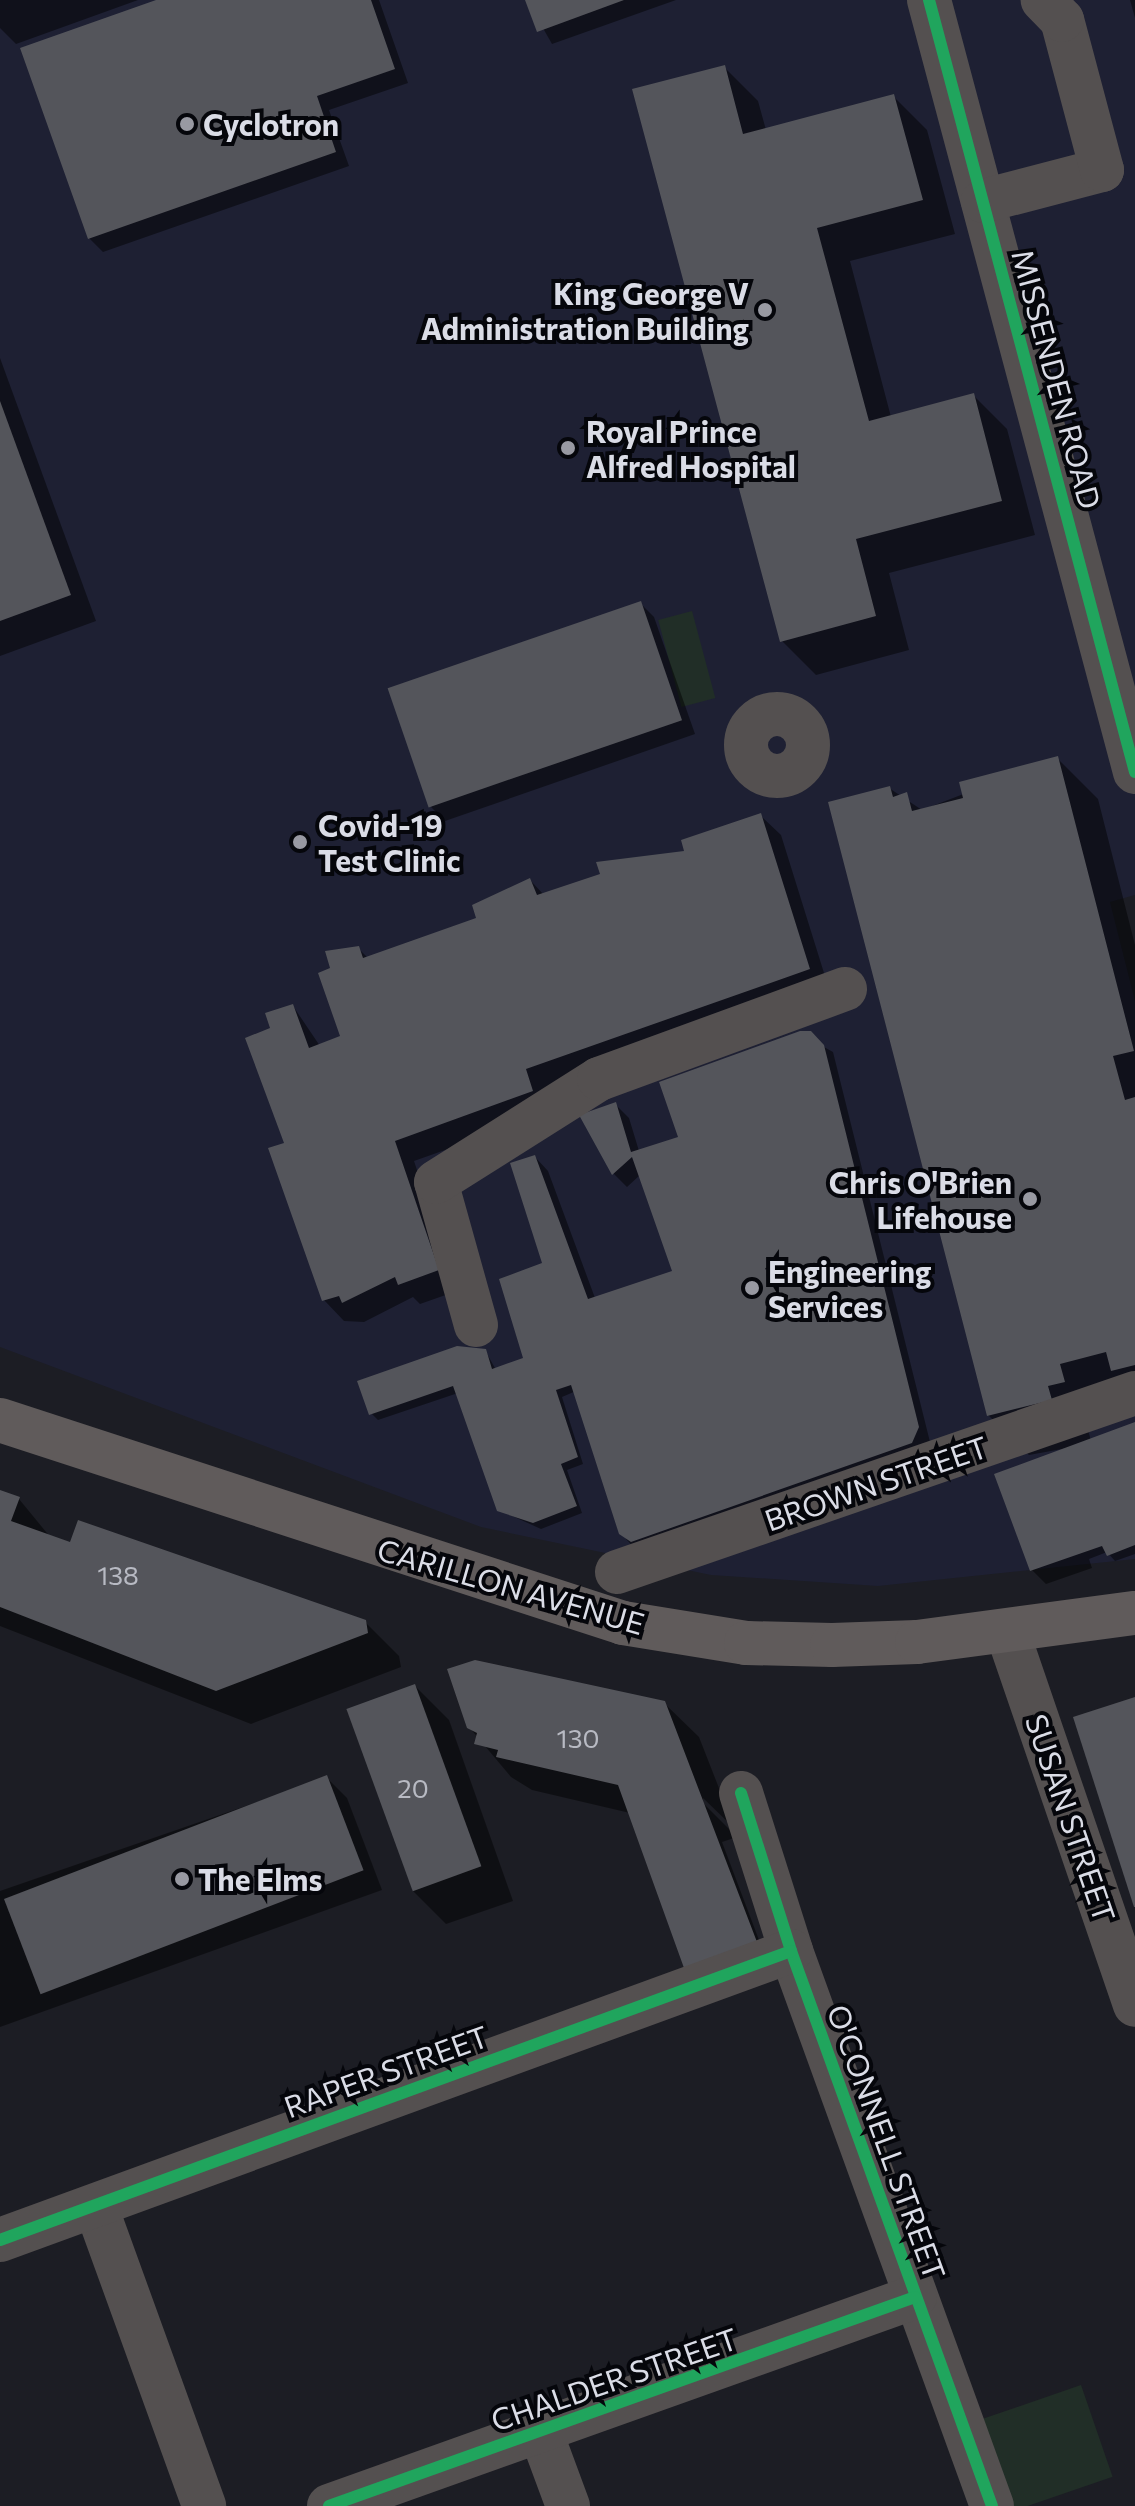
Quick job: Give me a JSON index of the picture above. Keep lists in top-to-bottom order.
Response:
{
  "streets": {
    "main road": ["CARILLON AVENUE"],
    "street": [
      "MISSENDEN ROAD",
      "BROWN STREET",
      "SUSAN STREET",
      "RAPER STREET",
      "O'CONNELL STREET",
      "CHALDER STREET"
    ]
  },
  "crossings": [
    ["CARILLON AVENUE", "SUSAN STREET"],
    ["RAPER STREET", "O'CONNELL STREET"],
    ["O'CONNELL STREET", "CHALDER STREET"]
  ],
  "places": [
    "Cyclotron",
    "King George V Administration Building",
    "Royal Prince Alfred Hospital",
    "Covid-19 Test Clinic",
    "Chris O'Brien Lifehouse",
    "Engineering Services",
    "The Elms"
  ],
  "house_numbers": ["138", "130", "20"]
}
